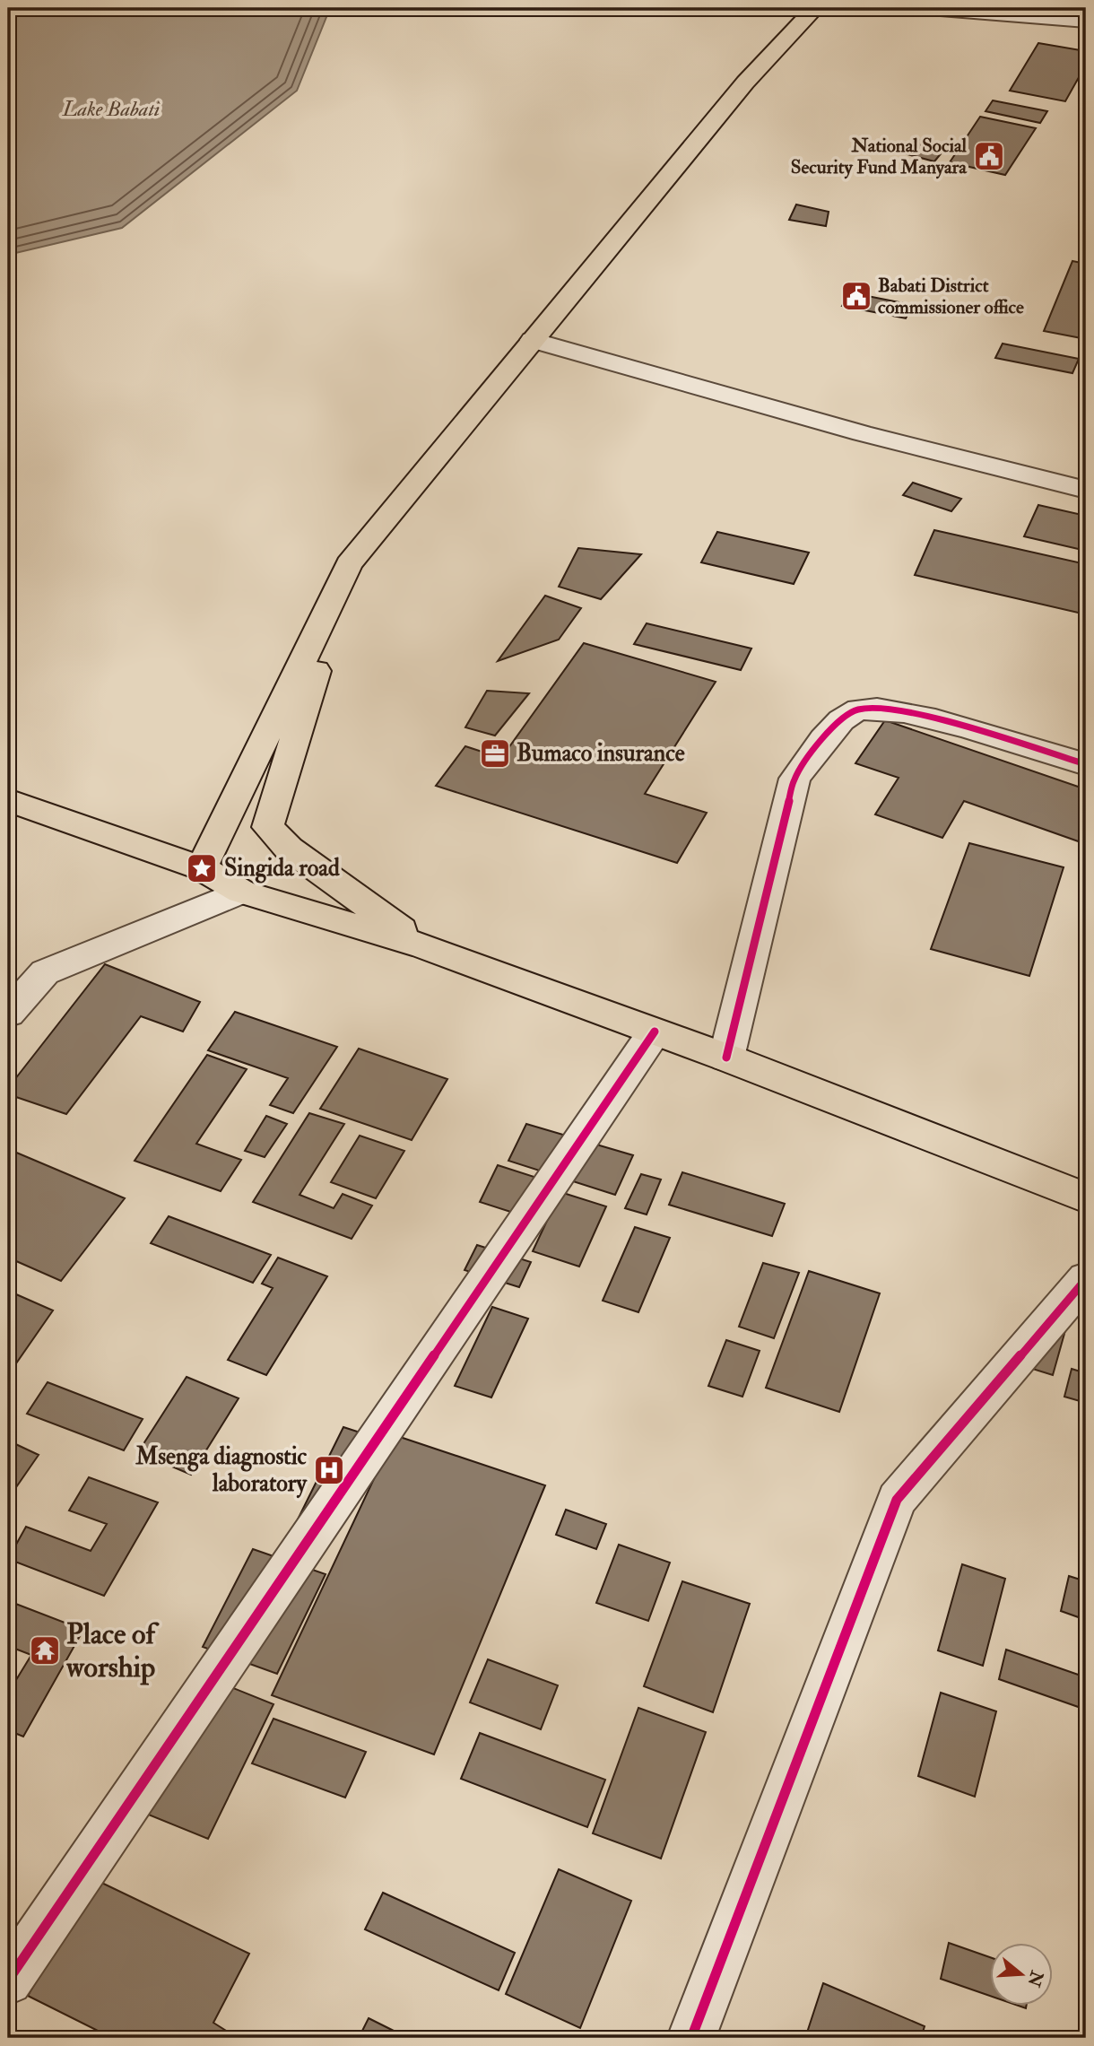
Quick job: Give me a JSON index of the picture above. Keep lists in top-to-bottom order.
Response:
{
  "water": ["Lake Babati"],
  "places": {
    "public building": ["National Social Security Fund Manyara", "Babati District commissioner office"],
    "office": ["Bumaco insurance"],
    "place": ["Singida road"],
    "hospital": ["Msenga diagnostic laboratory"],
    "temple": ["Place of worship"]
  },
  "north": "right"
}
